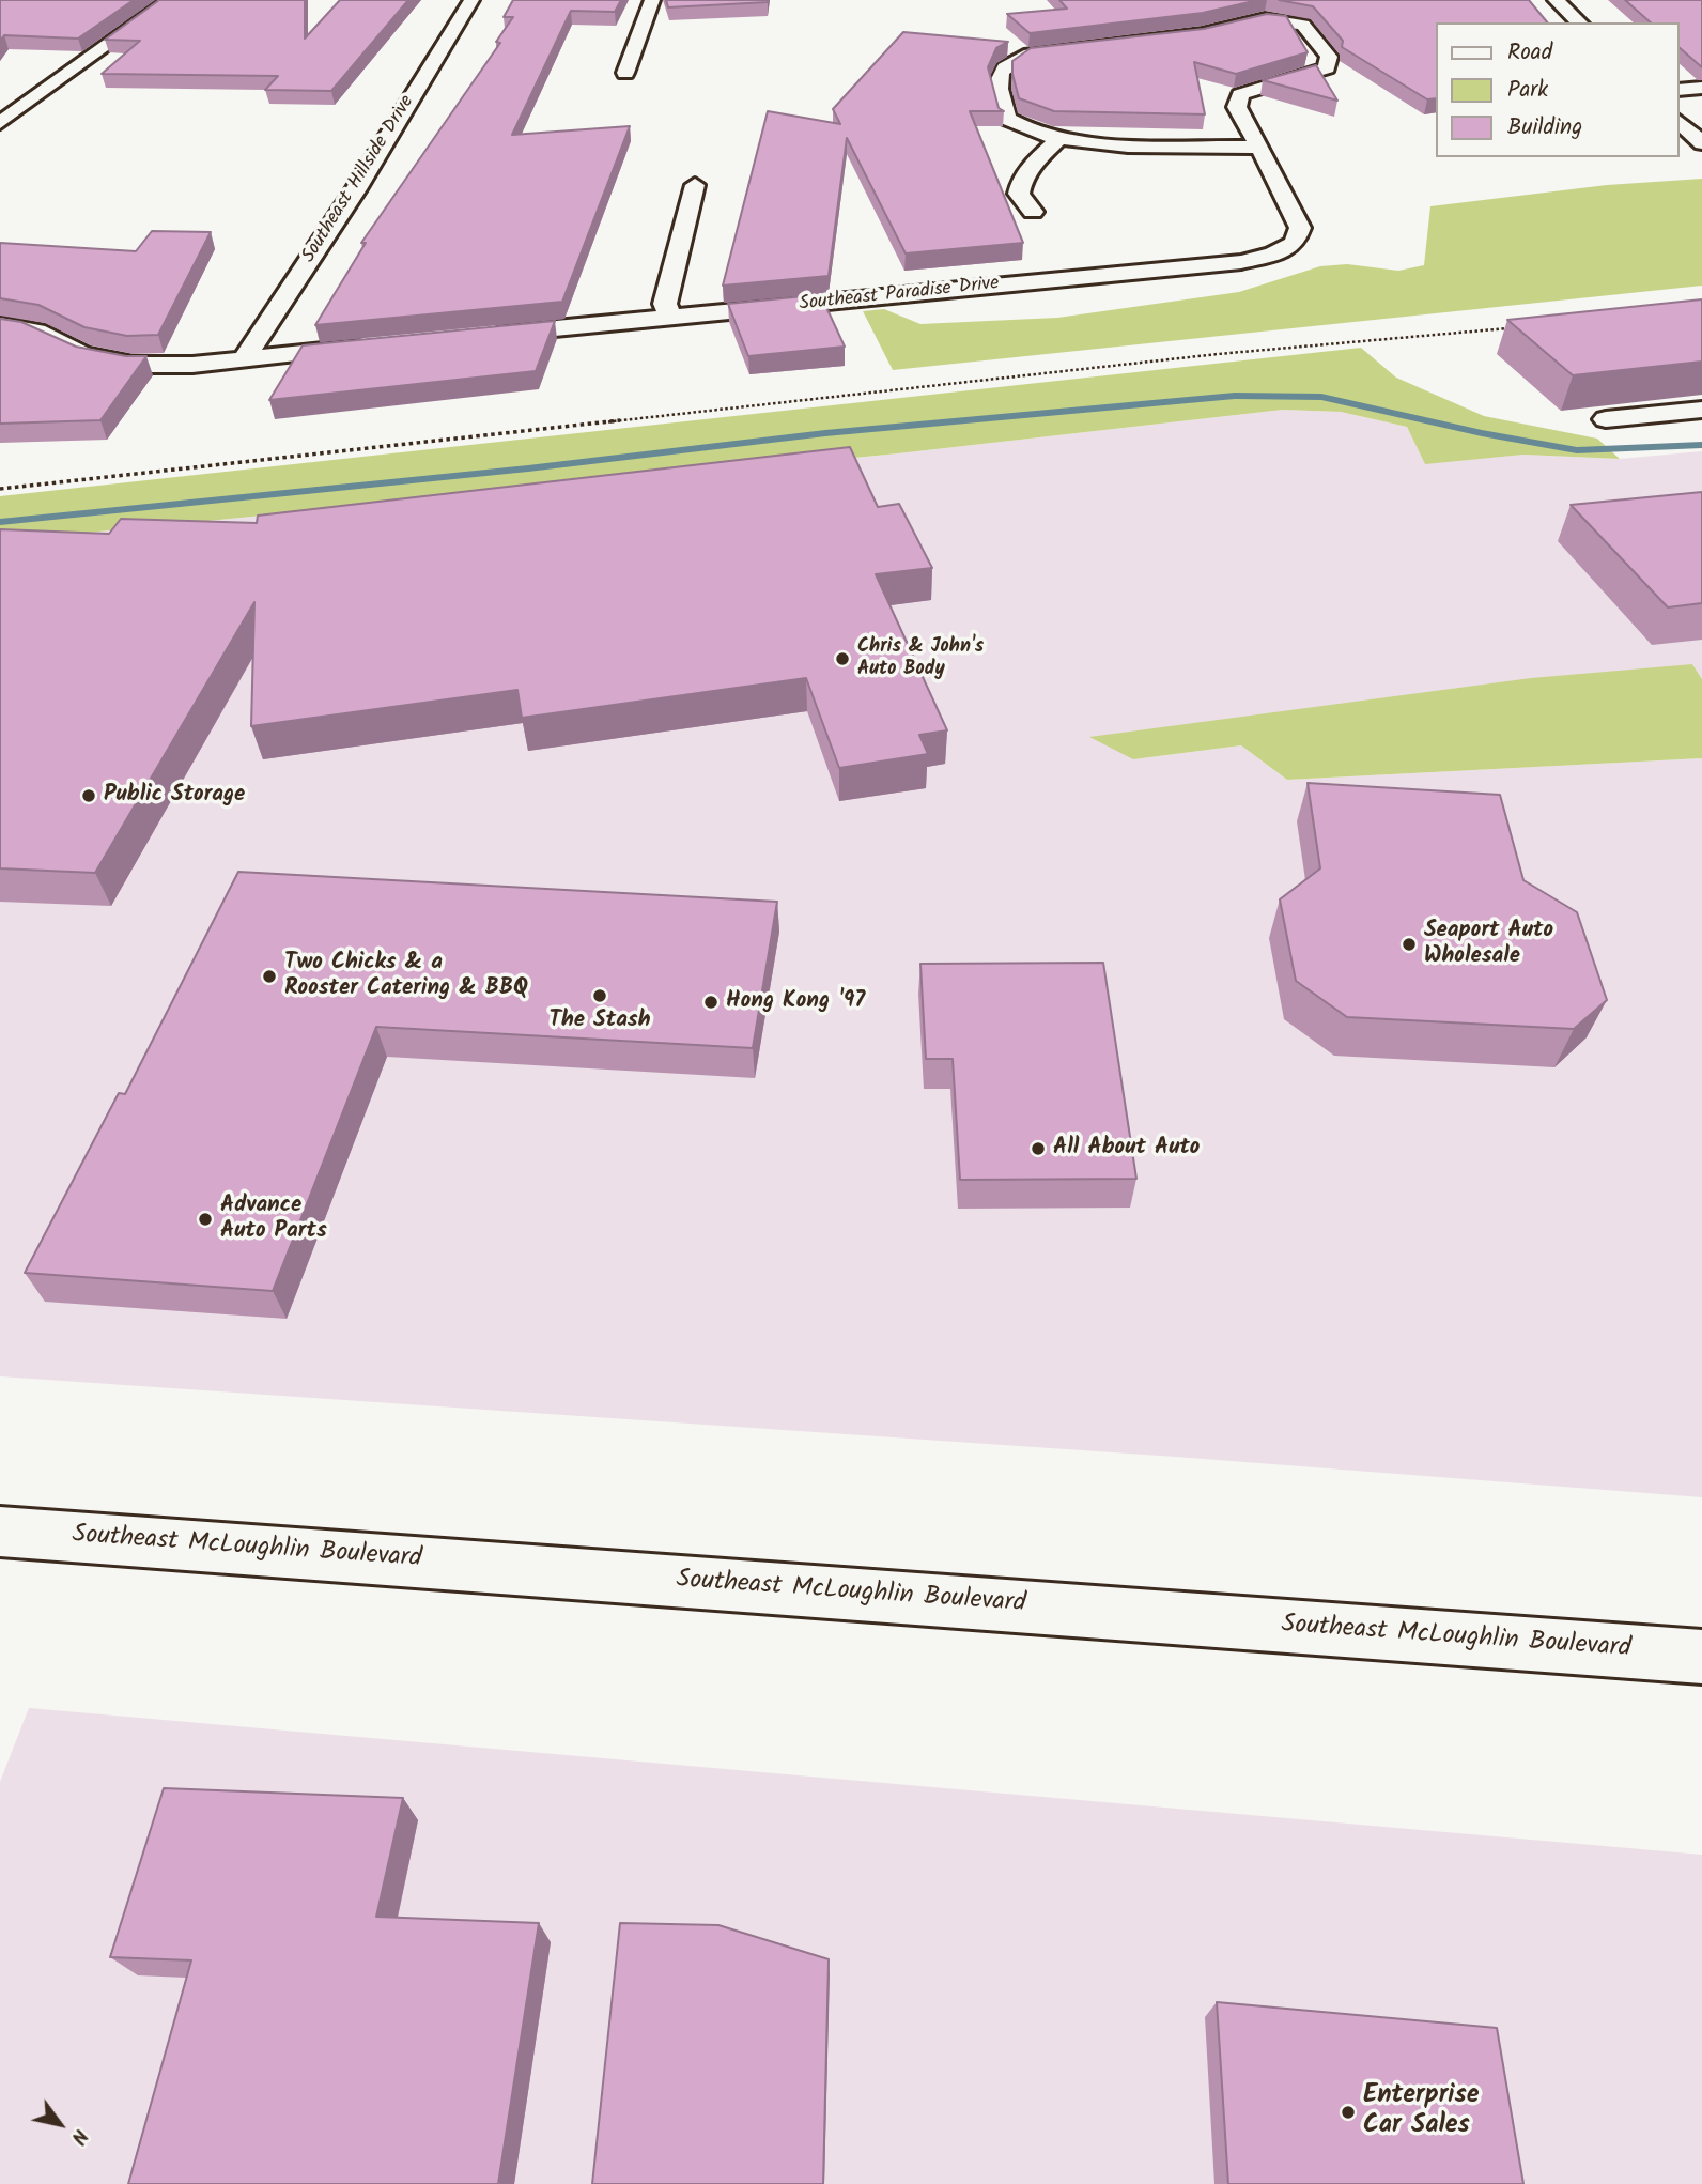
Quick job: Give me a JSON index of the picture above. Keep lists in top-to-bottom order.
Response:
{
  "streets": {
    "street": ["Southeast Hillside Drive", "Southeast Paradise Drive", "Southeast McLoughlin Boulevard"]
  },
  "places": [
    "Chris & John's Auto Body",
    "Public Storage",
    "Seaport Auto Wholesale",
    "Two Chicks & a Rooster Catering & BBQ",
    "The Stash",
    "Hong Kong '97",
    "All About Auto",
    "Advance Auto Parts",
    "Enterprise Car Sales"
  ],
  "legend": ["Road", "Park", "Building"],
  "north": "bottom right"
}
